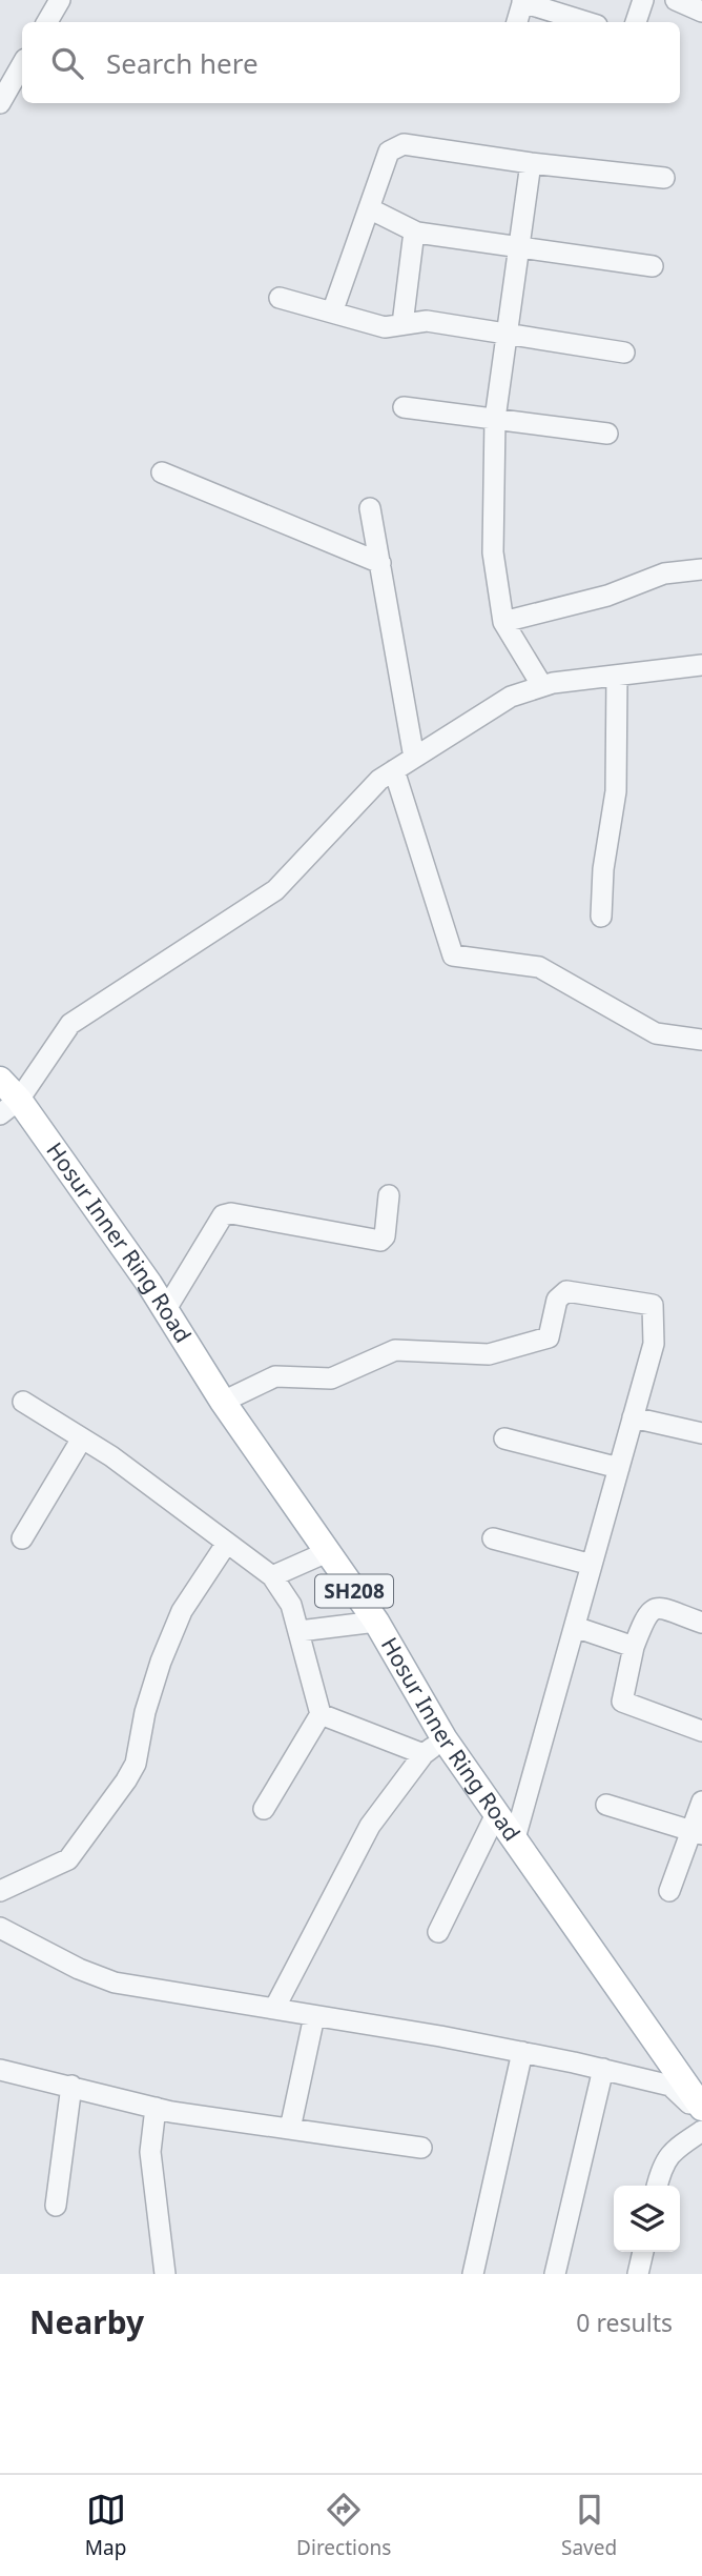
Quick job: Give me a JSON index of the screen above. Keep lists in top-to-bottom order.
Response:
{
  "streets": {
    "main road": ["Hosur Inner Ring Road", "SH208"]
  },
  "page": {
    "search": "Search here",
    "heading": ["Nearby", "0 results"],
    "nav": ["Map", "Directions", "Saved"]
  }
}
